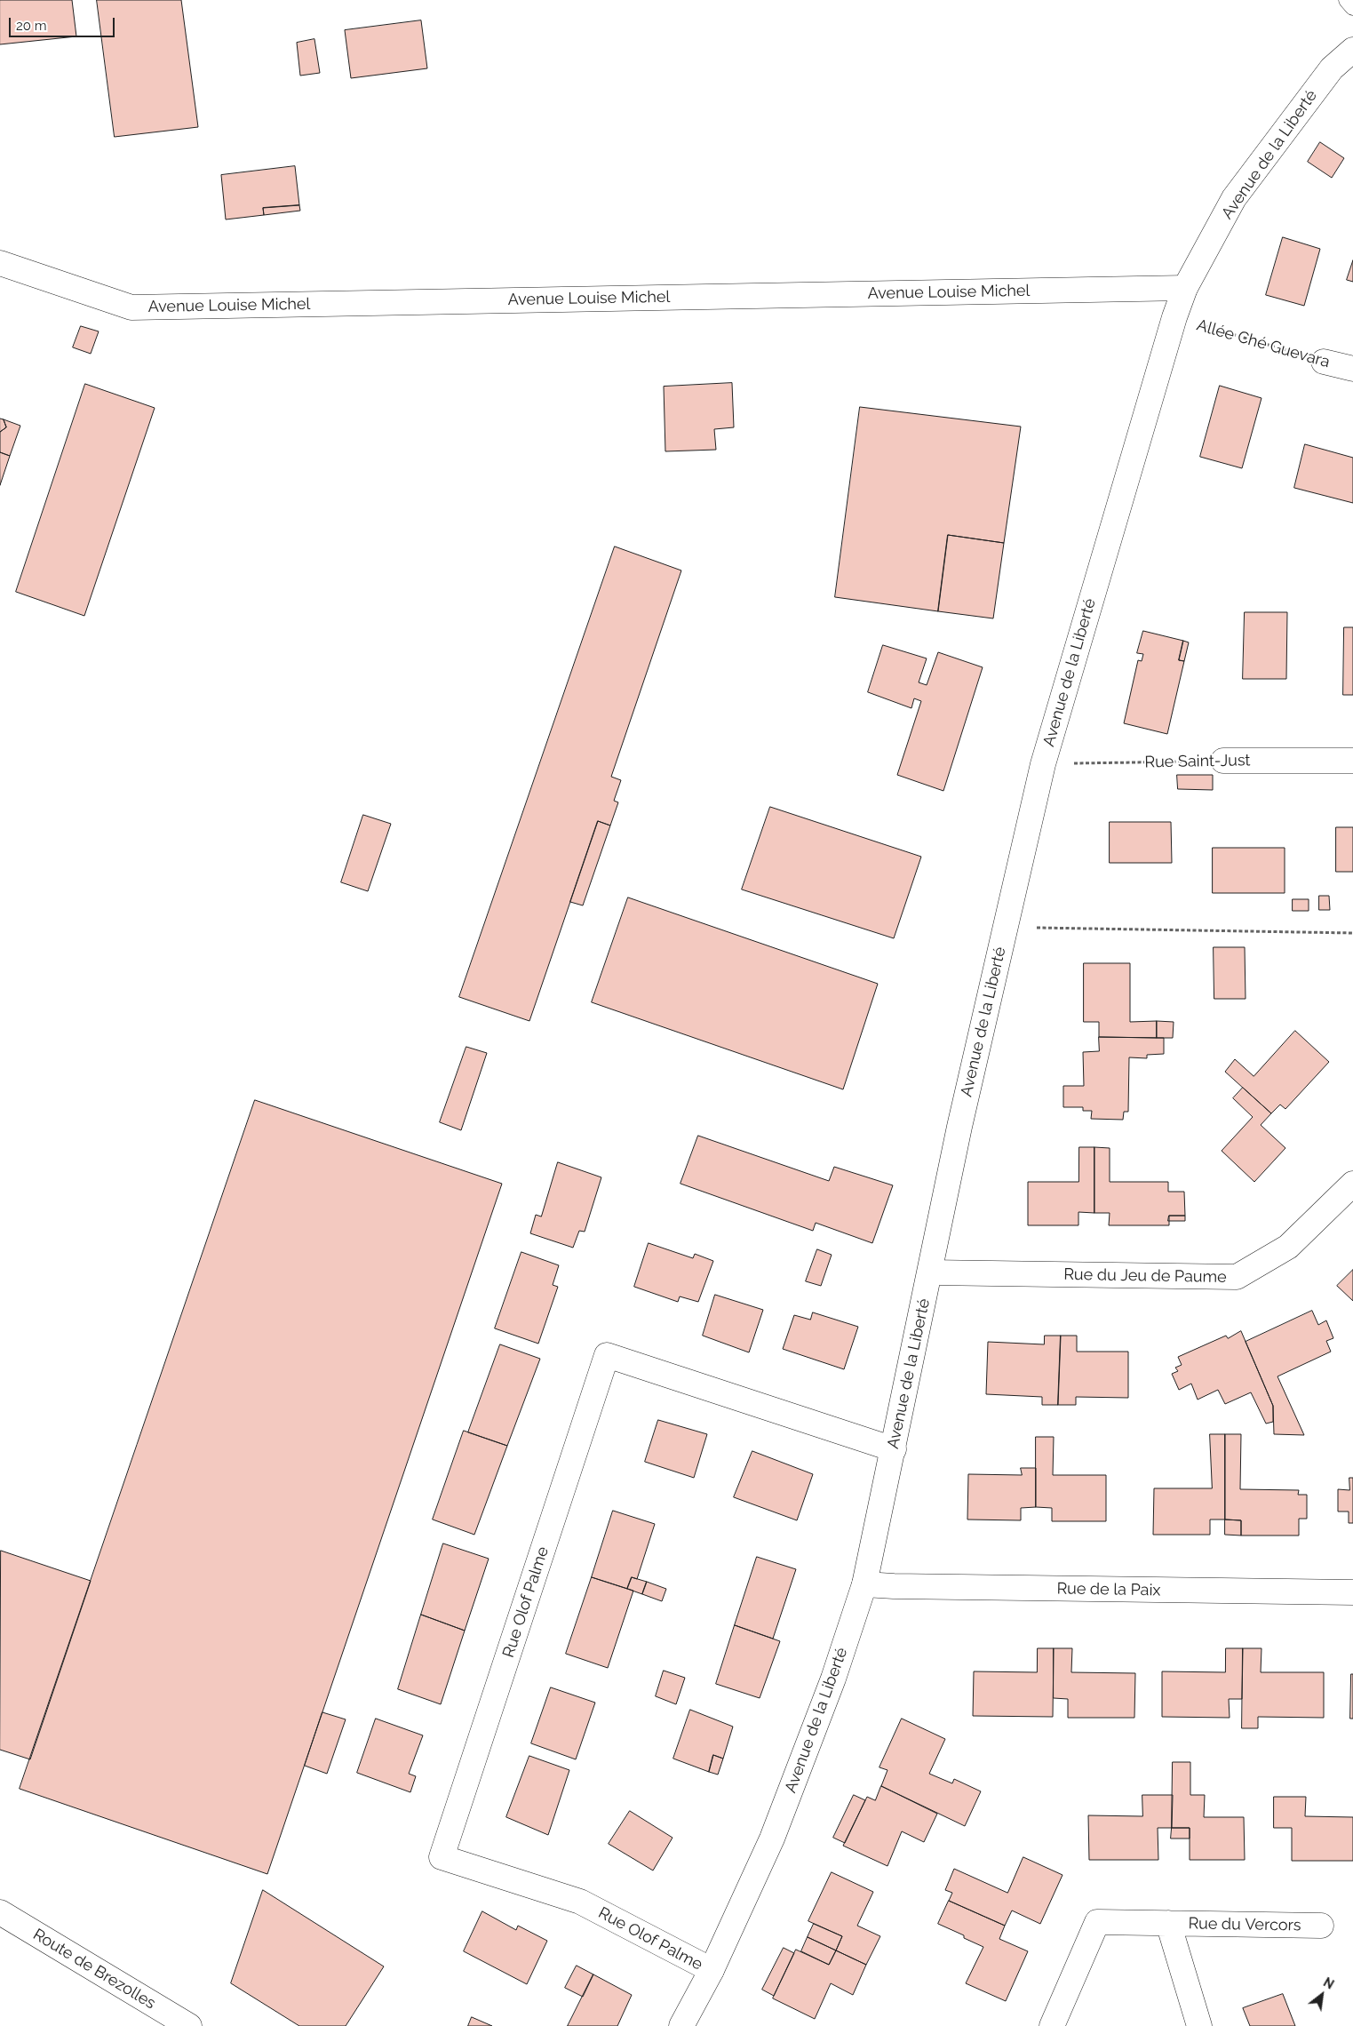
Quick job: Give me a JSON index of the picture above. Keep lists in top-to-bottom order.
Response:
{
  "streets": {
    "street": [
      "Avenue de la Liberté",
      "Avenue Louise Michel",
      "Allée Ché Guevara",
      "Rue Saint-Just",
      "Rue du Jeu de Paume",
      "Rue de la Paix",
      "Rue Olof Palme",
      "Rue du Vercors",
      "Route de Brezolles"
    ]
  },
  "crossings": [
    ["Avenue de la Liberté", "Avenue Louise Michel"],
    ["Avenue de la Liberté", "Allée Ché Guevara"],
    ["Avenue de la Liberté", "Rue Saint-Just"],
    ["Avenue de la Liberté", "Rue du Jeu de Paume"],
    ["Avenue de la Liberté", "Rue de la Paix"],
    ["Avenue de la Liberté", "Rue Olof Palme"]
  ],
  "scale_bar": "20 m",
  "north": "top right"
}
